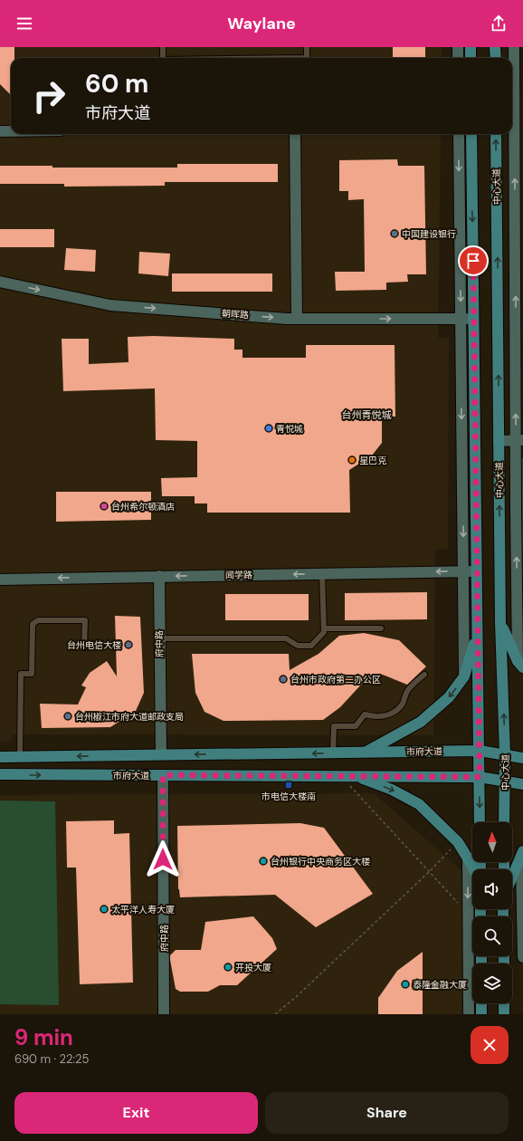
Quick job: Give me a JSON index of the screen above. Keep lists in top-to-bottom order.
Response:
{
  "streets": {
    "main road": ["中心大道", "市府大道"],
    "street": ["朝晖路", "闻学路", "府中路"]
  },
  "crossings": [
    ["中心大道", "市府大道"],
    ["闻学路", "府中路"],
    ["府中路", "市府大道"]
  ],
  "one_way": ["朝晖路", "闻学路"],
  "districts": ["台州青悦城"],
  "places": {
    "other": [
      "中国建设银行",
      "青悦城",
      "星巴克",
      "台州希尔顿酒店",
      "台州电信大楼",
      "台州市政府第二办公区",
      "台州椒江市府大道邮政支局",
      "台州银行中央商务区大楼",
      "太平洋人寿大厦",
      "开投大厦",
      "泰隆金融大厦"
    ],
    "transit": ["市电信大楼南"]
  },
  "north": "top",
  "page": {
    "header": "Waylane",
    "turn": ["60 m", "市府大道"],
    "heading": ["9 min", "690 m · 22:25"],
    "buttons": ["Exit", "Share"]
  }
}
